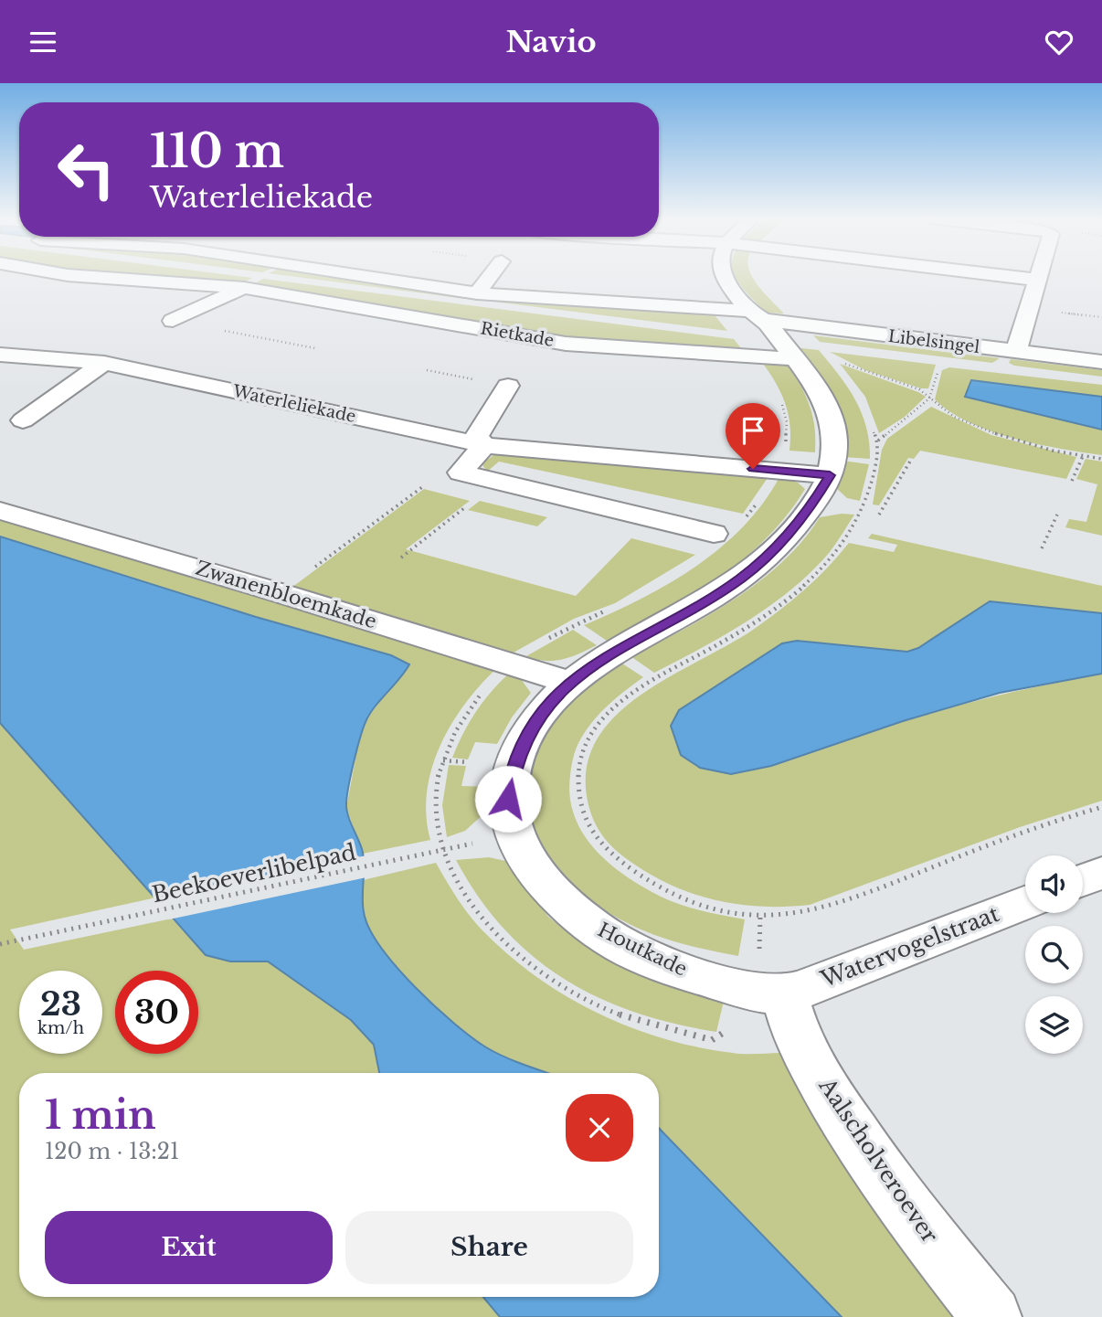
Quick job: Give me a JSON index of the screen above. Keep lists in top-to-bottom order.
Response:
{
  "streets": {
    "street": [
      "Rietkade",
      "Libelsingel",
      "Waterleliekade",
      "Zwanenbloemkade",
      "Watervogelstraat",
      "Houtkade",
      "Aalscholveroever"
    ],
    "path": ["Beekoeverlibelpad"]
  },
  "crossings": [
    ["Rietkade", "Houtkade"],
    ["Libelsingel", "Houtkade"],
    ["Waterleliekade", "Houtkade"],
    ["Zwanenbloemkade", "Houtkade"],
    ["Beekoeverlibelpad", "Houtkade"],
    ["Watervogelstraat", "Houtkade"],
    ["Watervogelstraat", "Aalscholveroever"],
    ["Houtkade", "Aalscholveroever"]
  ],
  "page": {
    "header": "Navio",
    "turn": ["110 m", "Waterleliekade"],
    "speed": "23 km/h",
    "limit": "30",
    "heading": ["1 min", "120 m · 13:21"],
    "buttons": ["Exit", "Share"]
  }
}
